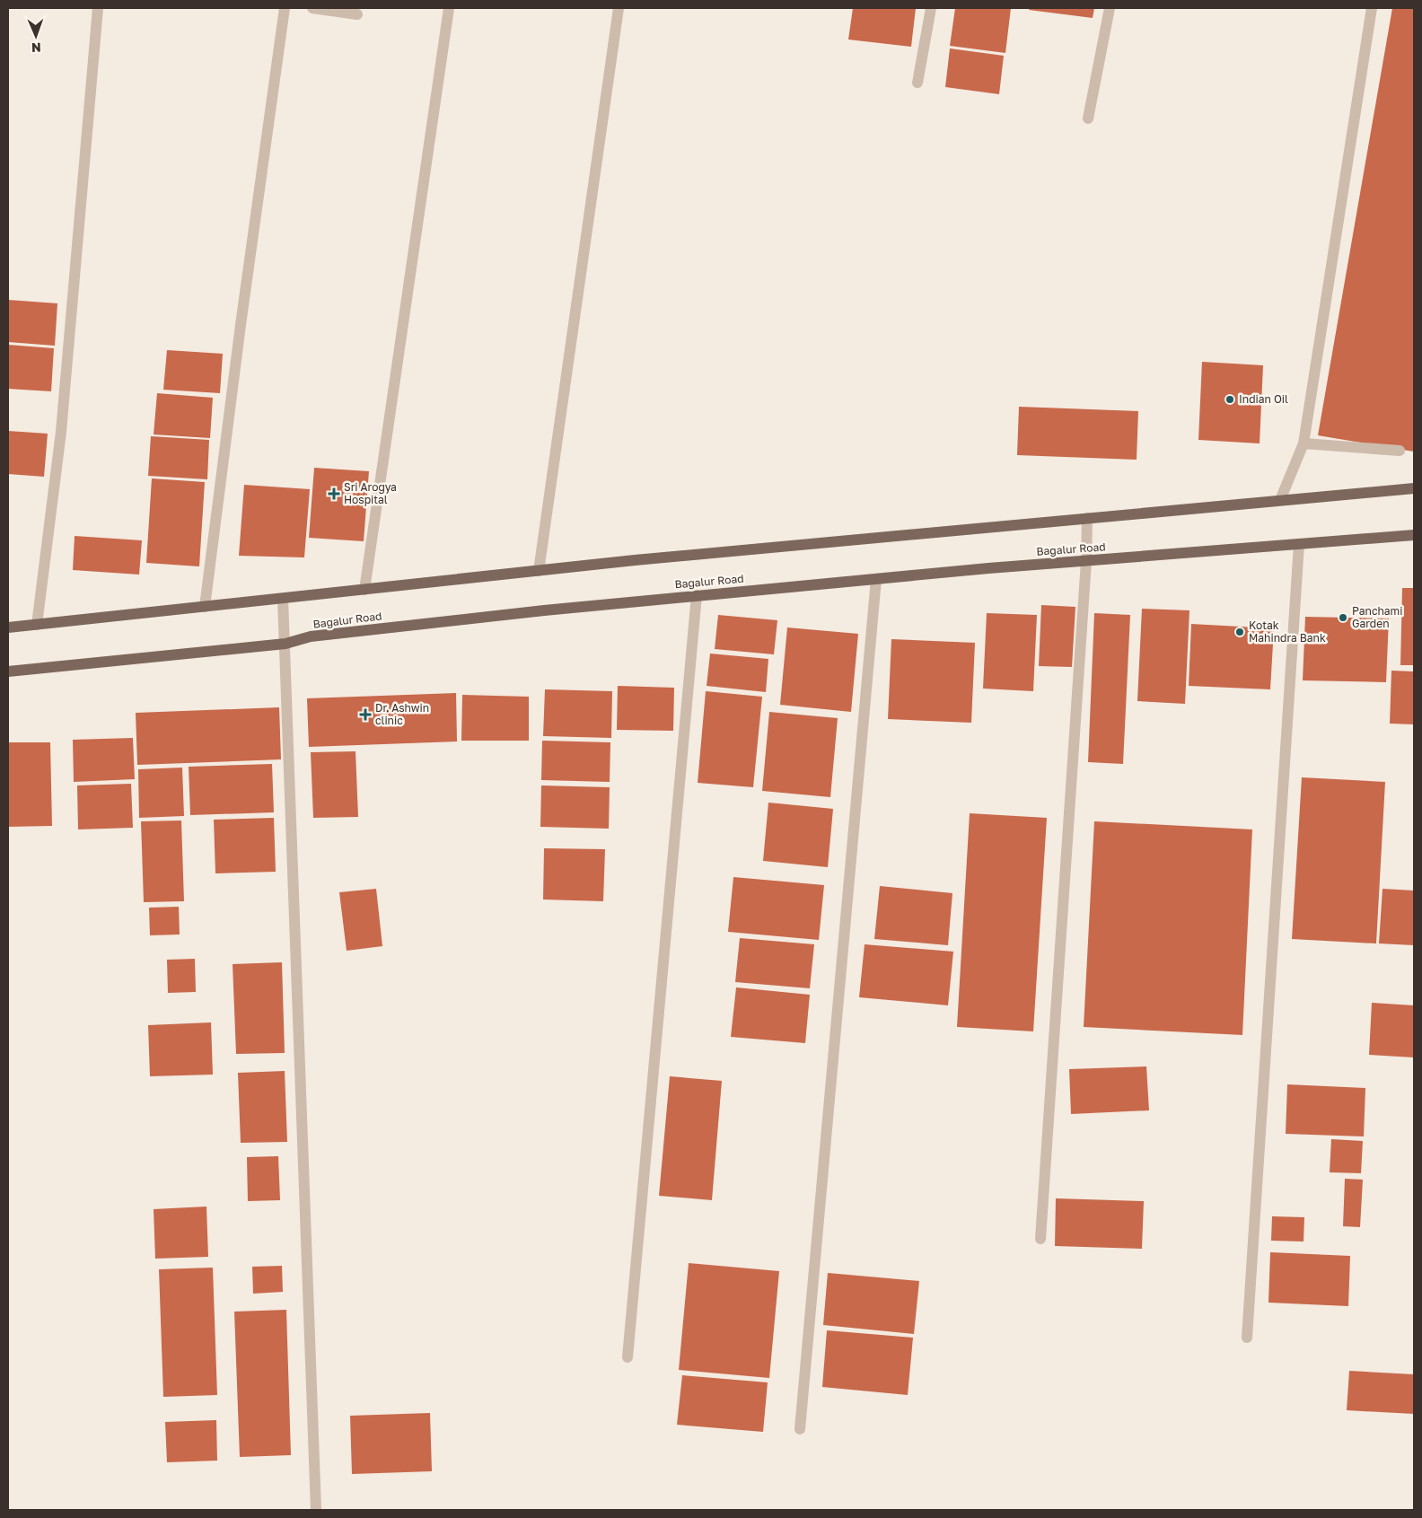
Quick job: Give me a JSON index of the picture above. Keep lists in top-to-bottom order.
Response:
{
  "streets": {
    "main road": ["Bagalur Road"]
  },
  "places": {
    "other": ["Indian Oil", "Panchami Garden", "Kotak Mahindra Bank"],
    "health": ["Sri Arogya Hospital", "Dr. Ashwin clinic"]
  },
  "north": "bottom"
}
